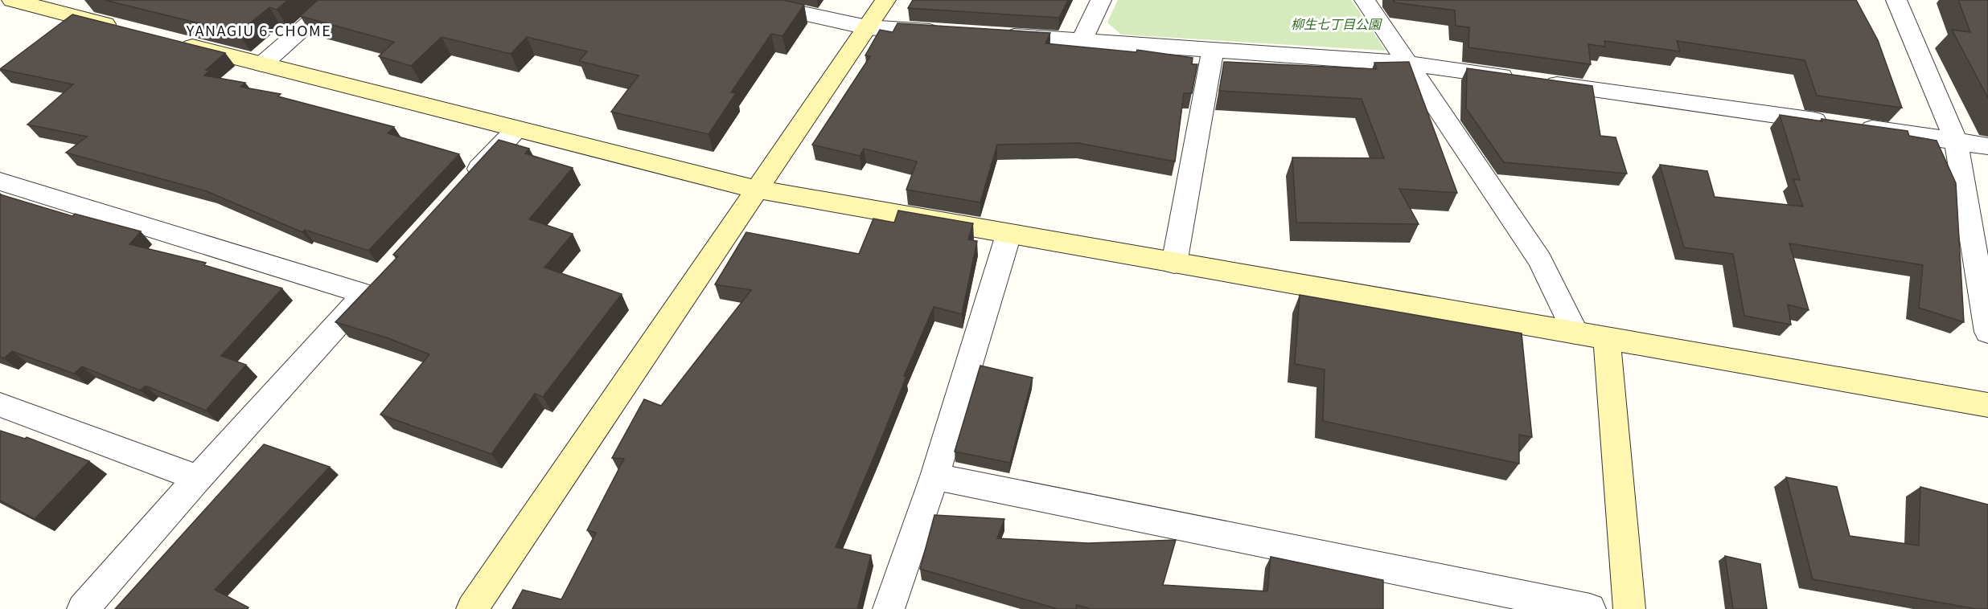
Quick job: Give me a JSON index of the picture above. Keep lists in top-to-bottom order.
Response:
{
  "districts": ["YANAGIU 6-CHOME"],
  "parks": ["柳生七丁目公園"]
}
